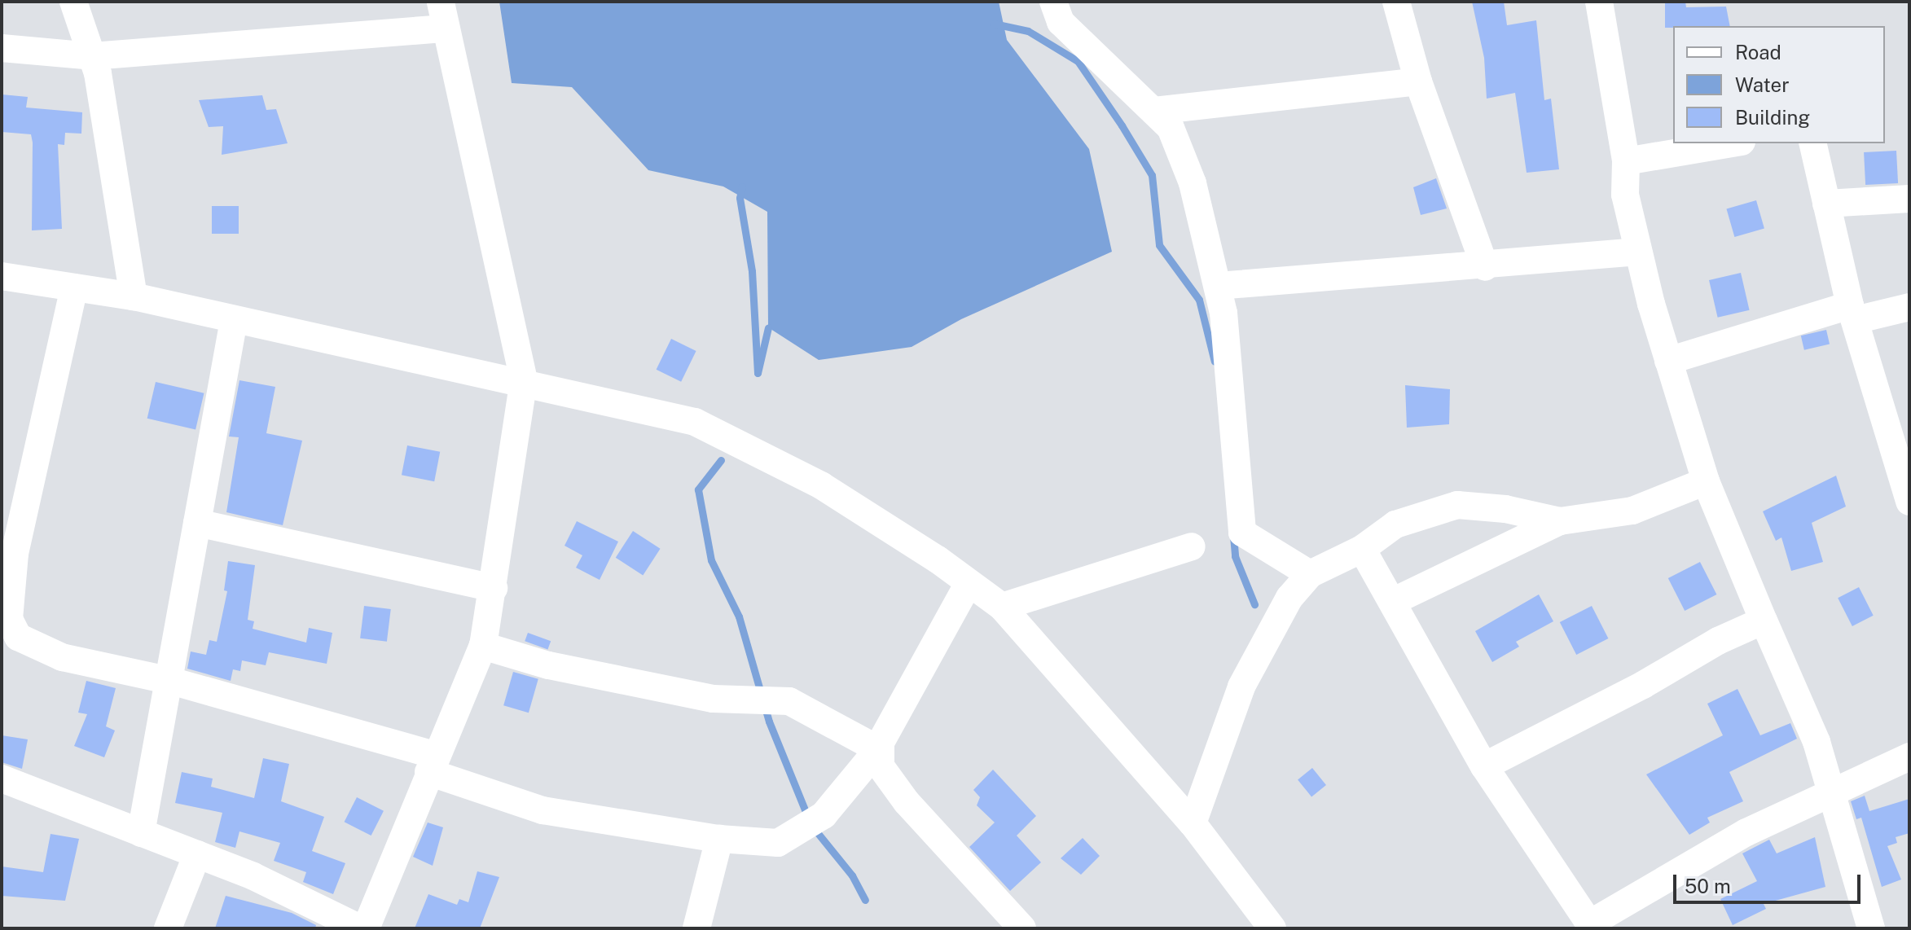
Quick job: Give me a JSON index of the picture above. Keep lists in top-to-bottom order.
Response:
{
  "legend": ["Road", "Water", "Building"],
  "scale_bar": "50 m"
}
